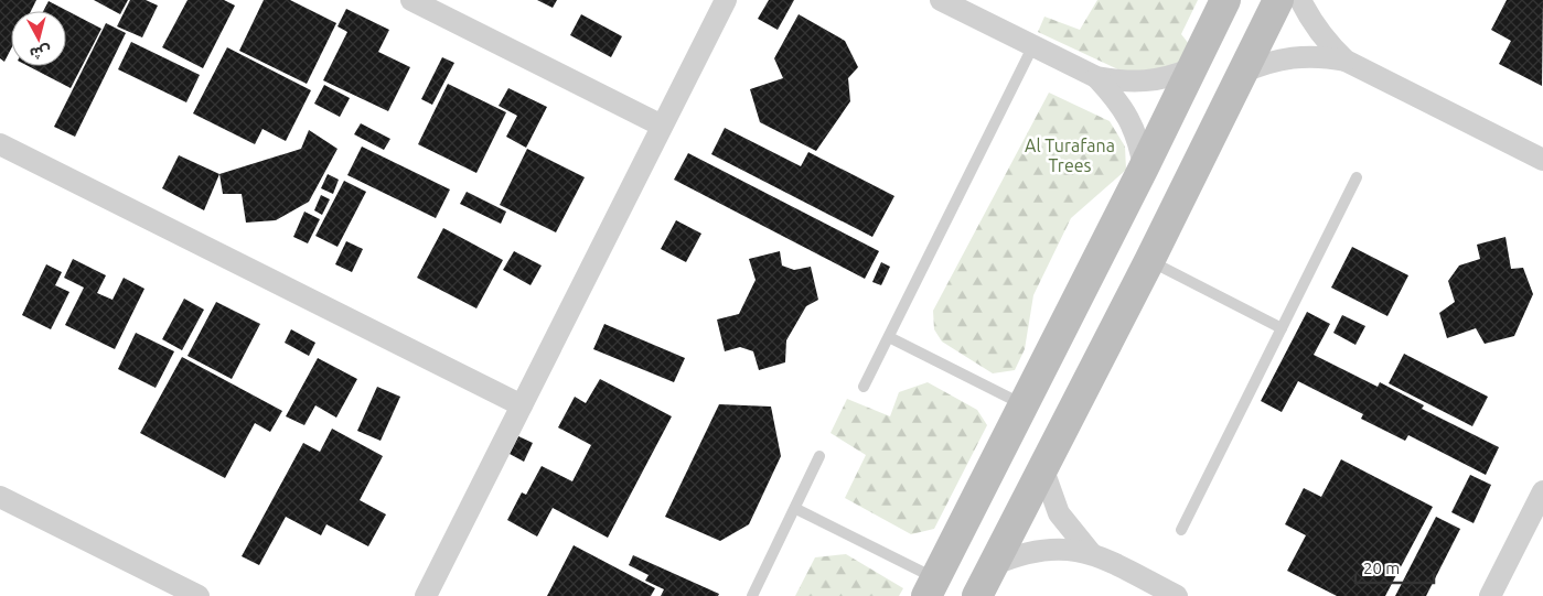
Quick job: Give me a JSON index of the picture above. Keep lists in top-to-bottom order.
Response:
{
  "parks": ["Al Turafana Trees"],
  "scale_bar": "20 m",
  "north": "bottom"
}
